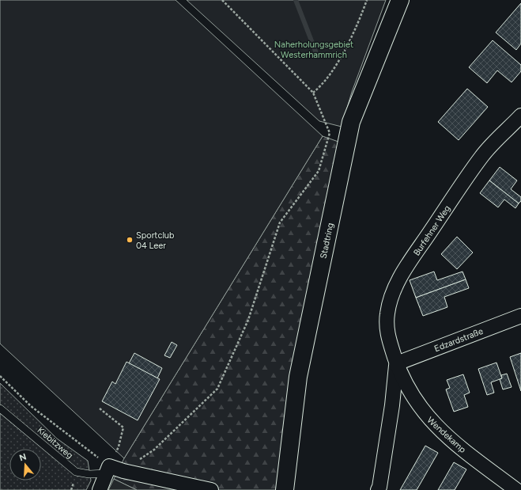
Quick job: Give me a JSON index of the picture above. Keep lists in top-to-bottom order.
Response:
{
  "streets": {
    "highway": ["Stadtring"],
    "street": ["Burfehner Weg", "Edzardstraße", "Wendekamp"],
    "lane": ["Kiebitzweg"]
  },
  "crossings": [
    ["Burfehner Weg", "Edzardstraße"],
    ["Burfehner Weg", "Wendekamp"],
    ["Edzardstraße", "Wendekamp"]
  ],
  "parks": ["Naherholungsgebiet Westerhammrich"],
  "places": ["Sportclub 04 Leer"],
  "north": "top"
}
